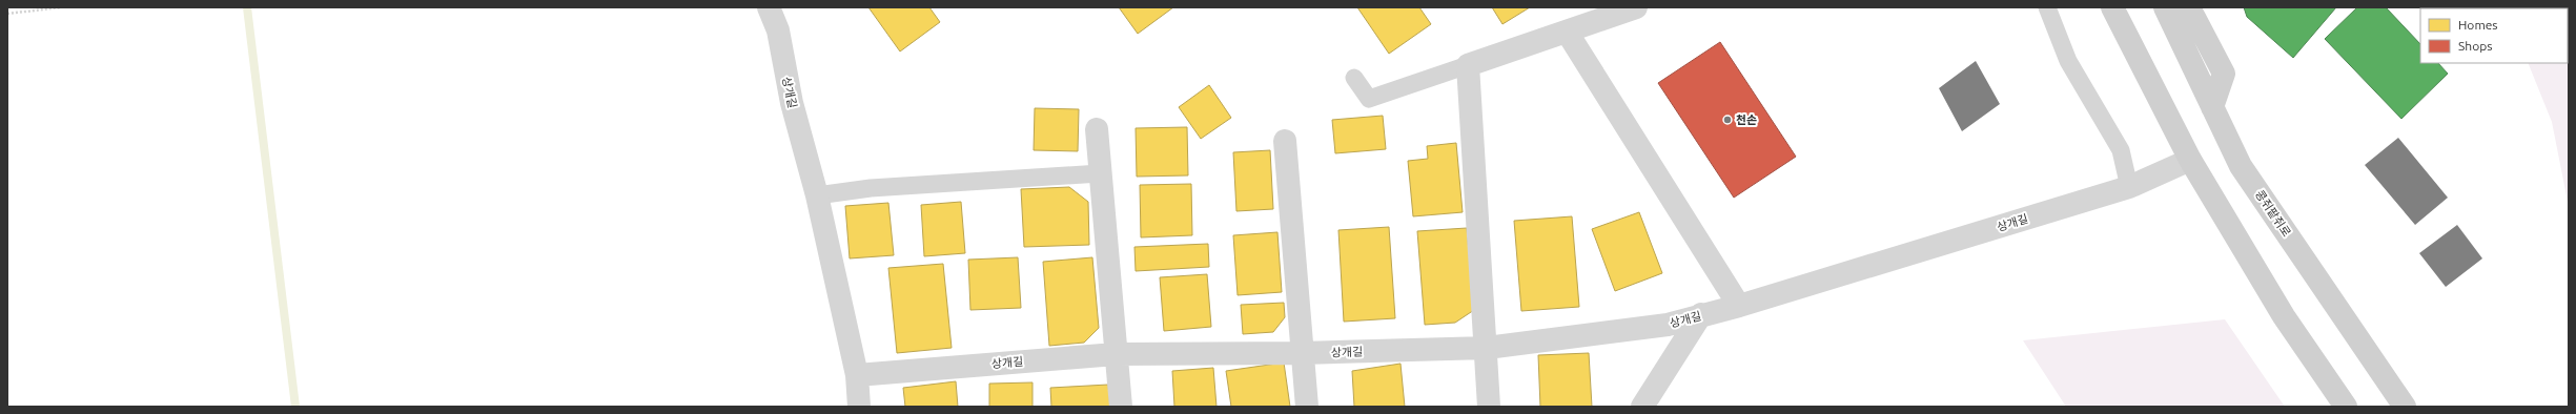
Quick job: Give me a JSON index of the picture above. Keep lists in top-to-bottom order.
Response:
{
  "streets": {
    "main road": ["콩쥐팥쥐로"],
    "street": ["상개길"]
  },
  "places": ["천손"],
  "legend": ["Homes", "Shops"]
}
